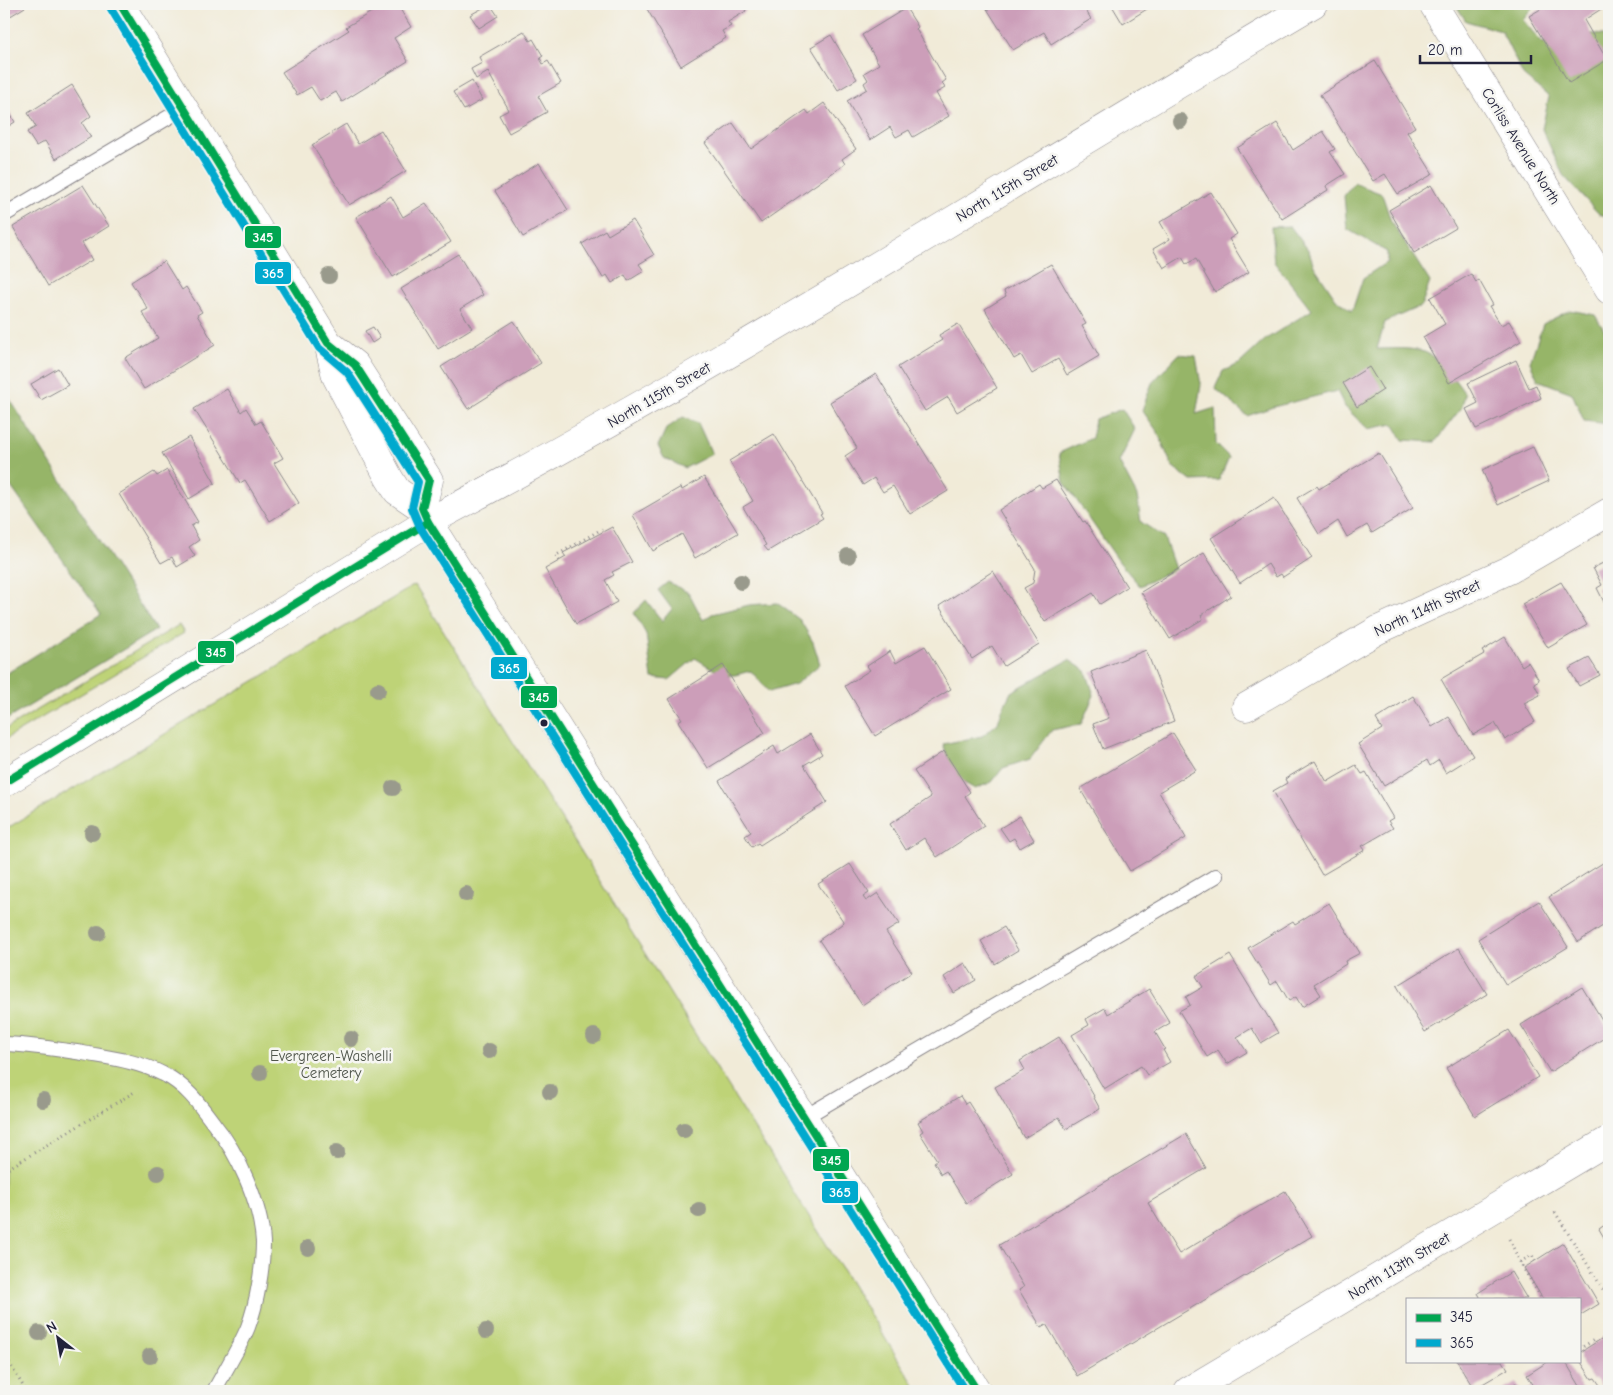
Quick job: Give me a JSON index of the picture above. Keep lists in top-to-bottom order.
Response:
{
  "streets": {
    "street": [
      "Corliss Avenue North",
      "North 115th Street",
      "North 114th Street",
      "North 113th Street"
    ]
  },
  "parks": ["Evergreen-Washelli Cemetery"],
  "lines": ["transit line 345", "transit line 365"],
  "legend": ["345", "365"],
  "scale_bar": "20 m",
  "north": "top left"
}
